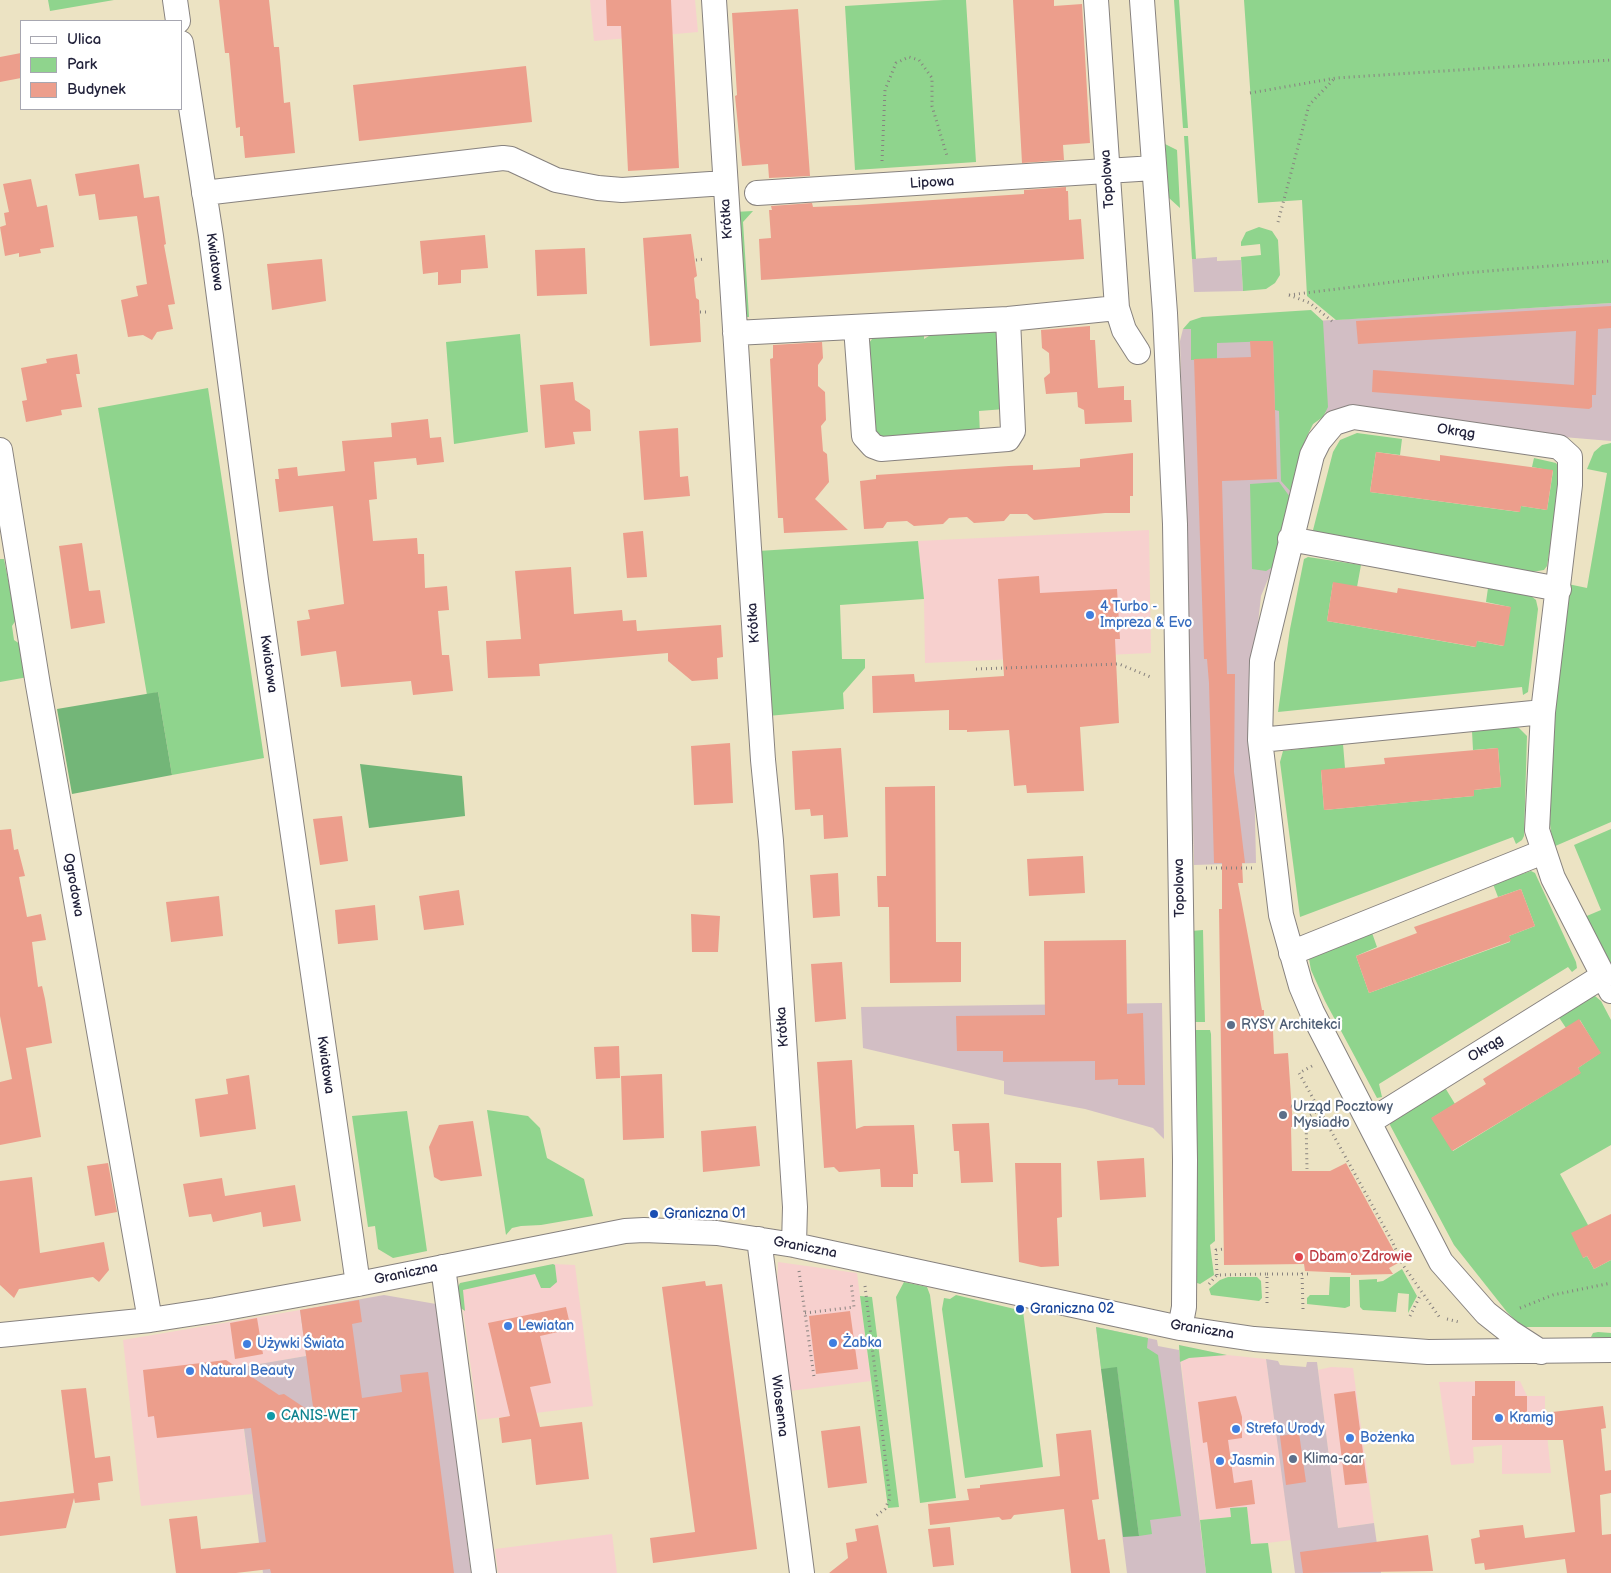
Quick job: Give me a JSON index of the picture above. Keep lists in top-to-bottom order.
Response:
{
  "streets": {
    "street": [
      "Topolowa",
      "Lipowa",
      "Krótka",
      "Kwiatowa",
      "Okrąg",
      "Ogrodowa",
      "Graniczna",
      "Wiosenna"
    ]
  },
  "crossings": [
    ["Topolowa", "Lipowa"],
    ["Topolowa", "Graniczna"],
    ["Krótka", "Graniczna"],
    ["Kwiatowa", "Graniczna"],
    ["Okrąg", "Graniczna"],
    ["Ogrodowa", "Graniczna"],
    ["Graniczna", "Wiosenna"]
  ],
  "places": [
    "4 Turbo - Impreza & Evo",
    "RYSY Architekci",
    "Urząd Pocztowy Mysiadło",
    "Graniczna 01",
    "Dbam o Zdrowie",
    "Graniczna 02",
    "Lewiatan",
    "Żabka",
    "Używki Świata",
    "Natural Beauty",
    "CANIS-WET",
    "Kramig",
    "Strefa Urody",
    "Bożenka",
    "Klima-car",
    "Jasmin"
  ],
  "legend": ["Ulica", "Park", "Budynek"]
}
